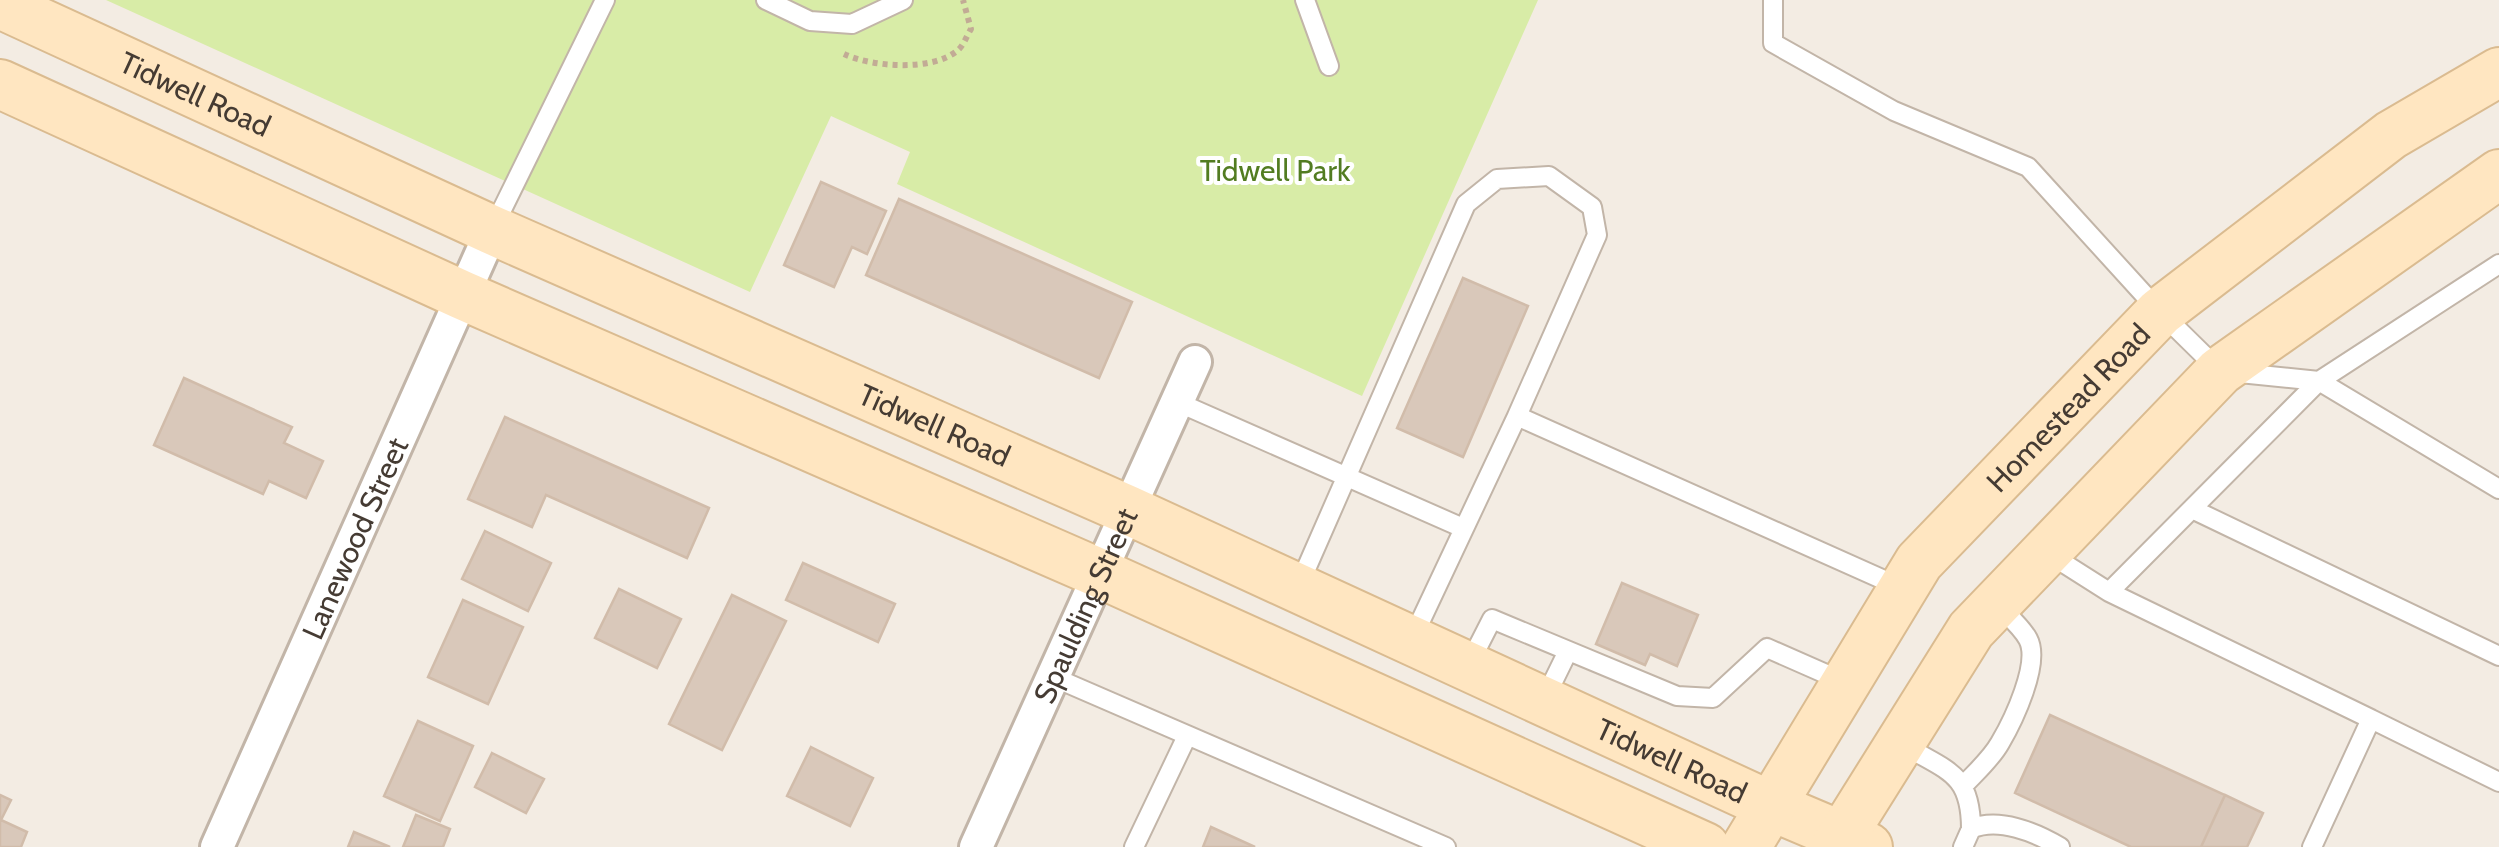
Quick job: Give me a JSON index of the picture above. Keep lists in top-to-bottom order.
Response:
{
  "streets": {
    "main road": ["Tidwell Road", "Homestead Road"],
    "street": ["Lanewood Street", "Spaulding Street"]
  },
  "crossings": [
    ["Tidwell Road", "Homestead Road"],
    ["Tidwell Road", "Lanewood Street"],
    ["Tidwell Road", "Spaulding Street"]
  ],
  "parks": ["Tidwell Park"]
}
